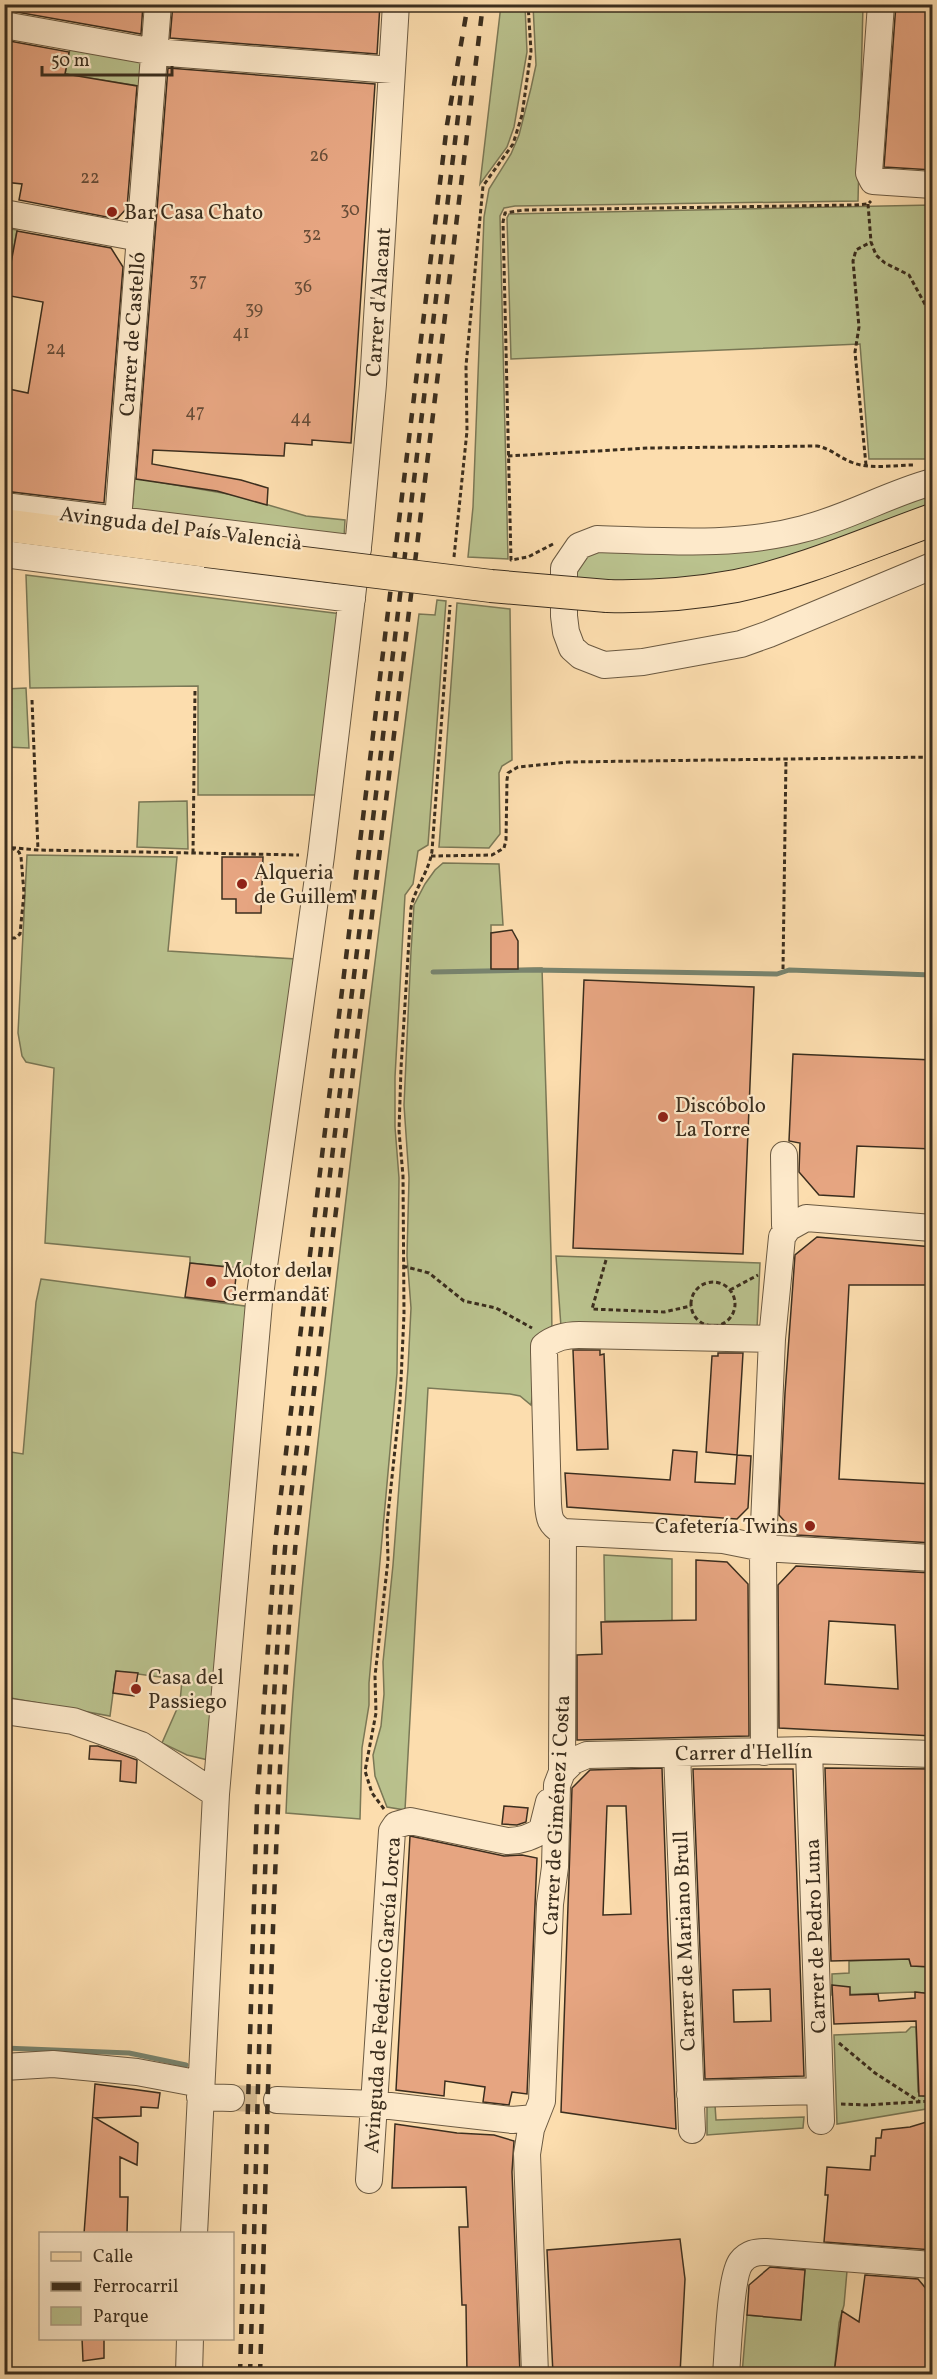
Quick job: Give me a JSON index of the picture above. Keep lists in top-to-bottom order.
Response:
{
  "streets": {
    "street": [
      "Carrer d'Alacant",
      "Carrer de Castelló",
      "Avinguda del País Valencià",
      "Carrer d'Hellín",
      "Carrer de Giménez i Costa",
      "Carrer de Pedro Luna",
      "Carrer de Mariano Brull",
      "Avinguda de Federico García Lorca"
    ]
  },
  "crossings": [
    ["Carrer d'Alacant", "Avinguda del País Valencià"],
    ["Carrer de Castelló", "Avinguda del País Valencià"],
    ["Carrer d'Hellín", "Carrer de Giménez i Costa"],
    ["Carrer d'Hellín", "Carrer de Pedro Luna"],
    ["Carrer d'Hellín", "Carrer de Mariano Brull"]
  ],
  "places": [
    "Bar Casa Chato",
    "Alqueria de Guillem",
    "Discóbolo La Torre",
    "Motor de la Germandat",
    "Cafetería Twins",
    "Casa del Passiego"
  ],
  "house_numbers": [
    "26",
    "22",
    "30",
    "32",
    "37",
    "36",
    "39",
    "41",
    "24",
    "47",
    "44"
  ],
  "legend": ["Calle", "Ferrocarril", "Parque"],
  "scale_bar": "50 m"
}
